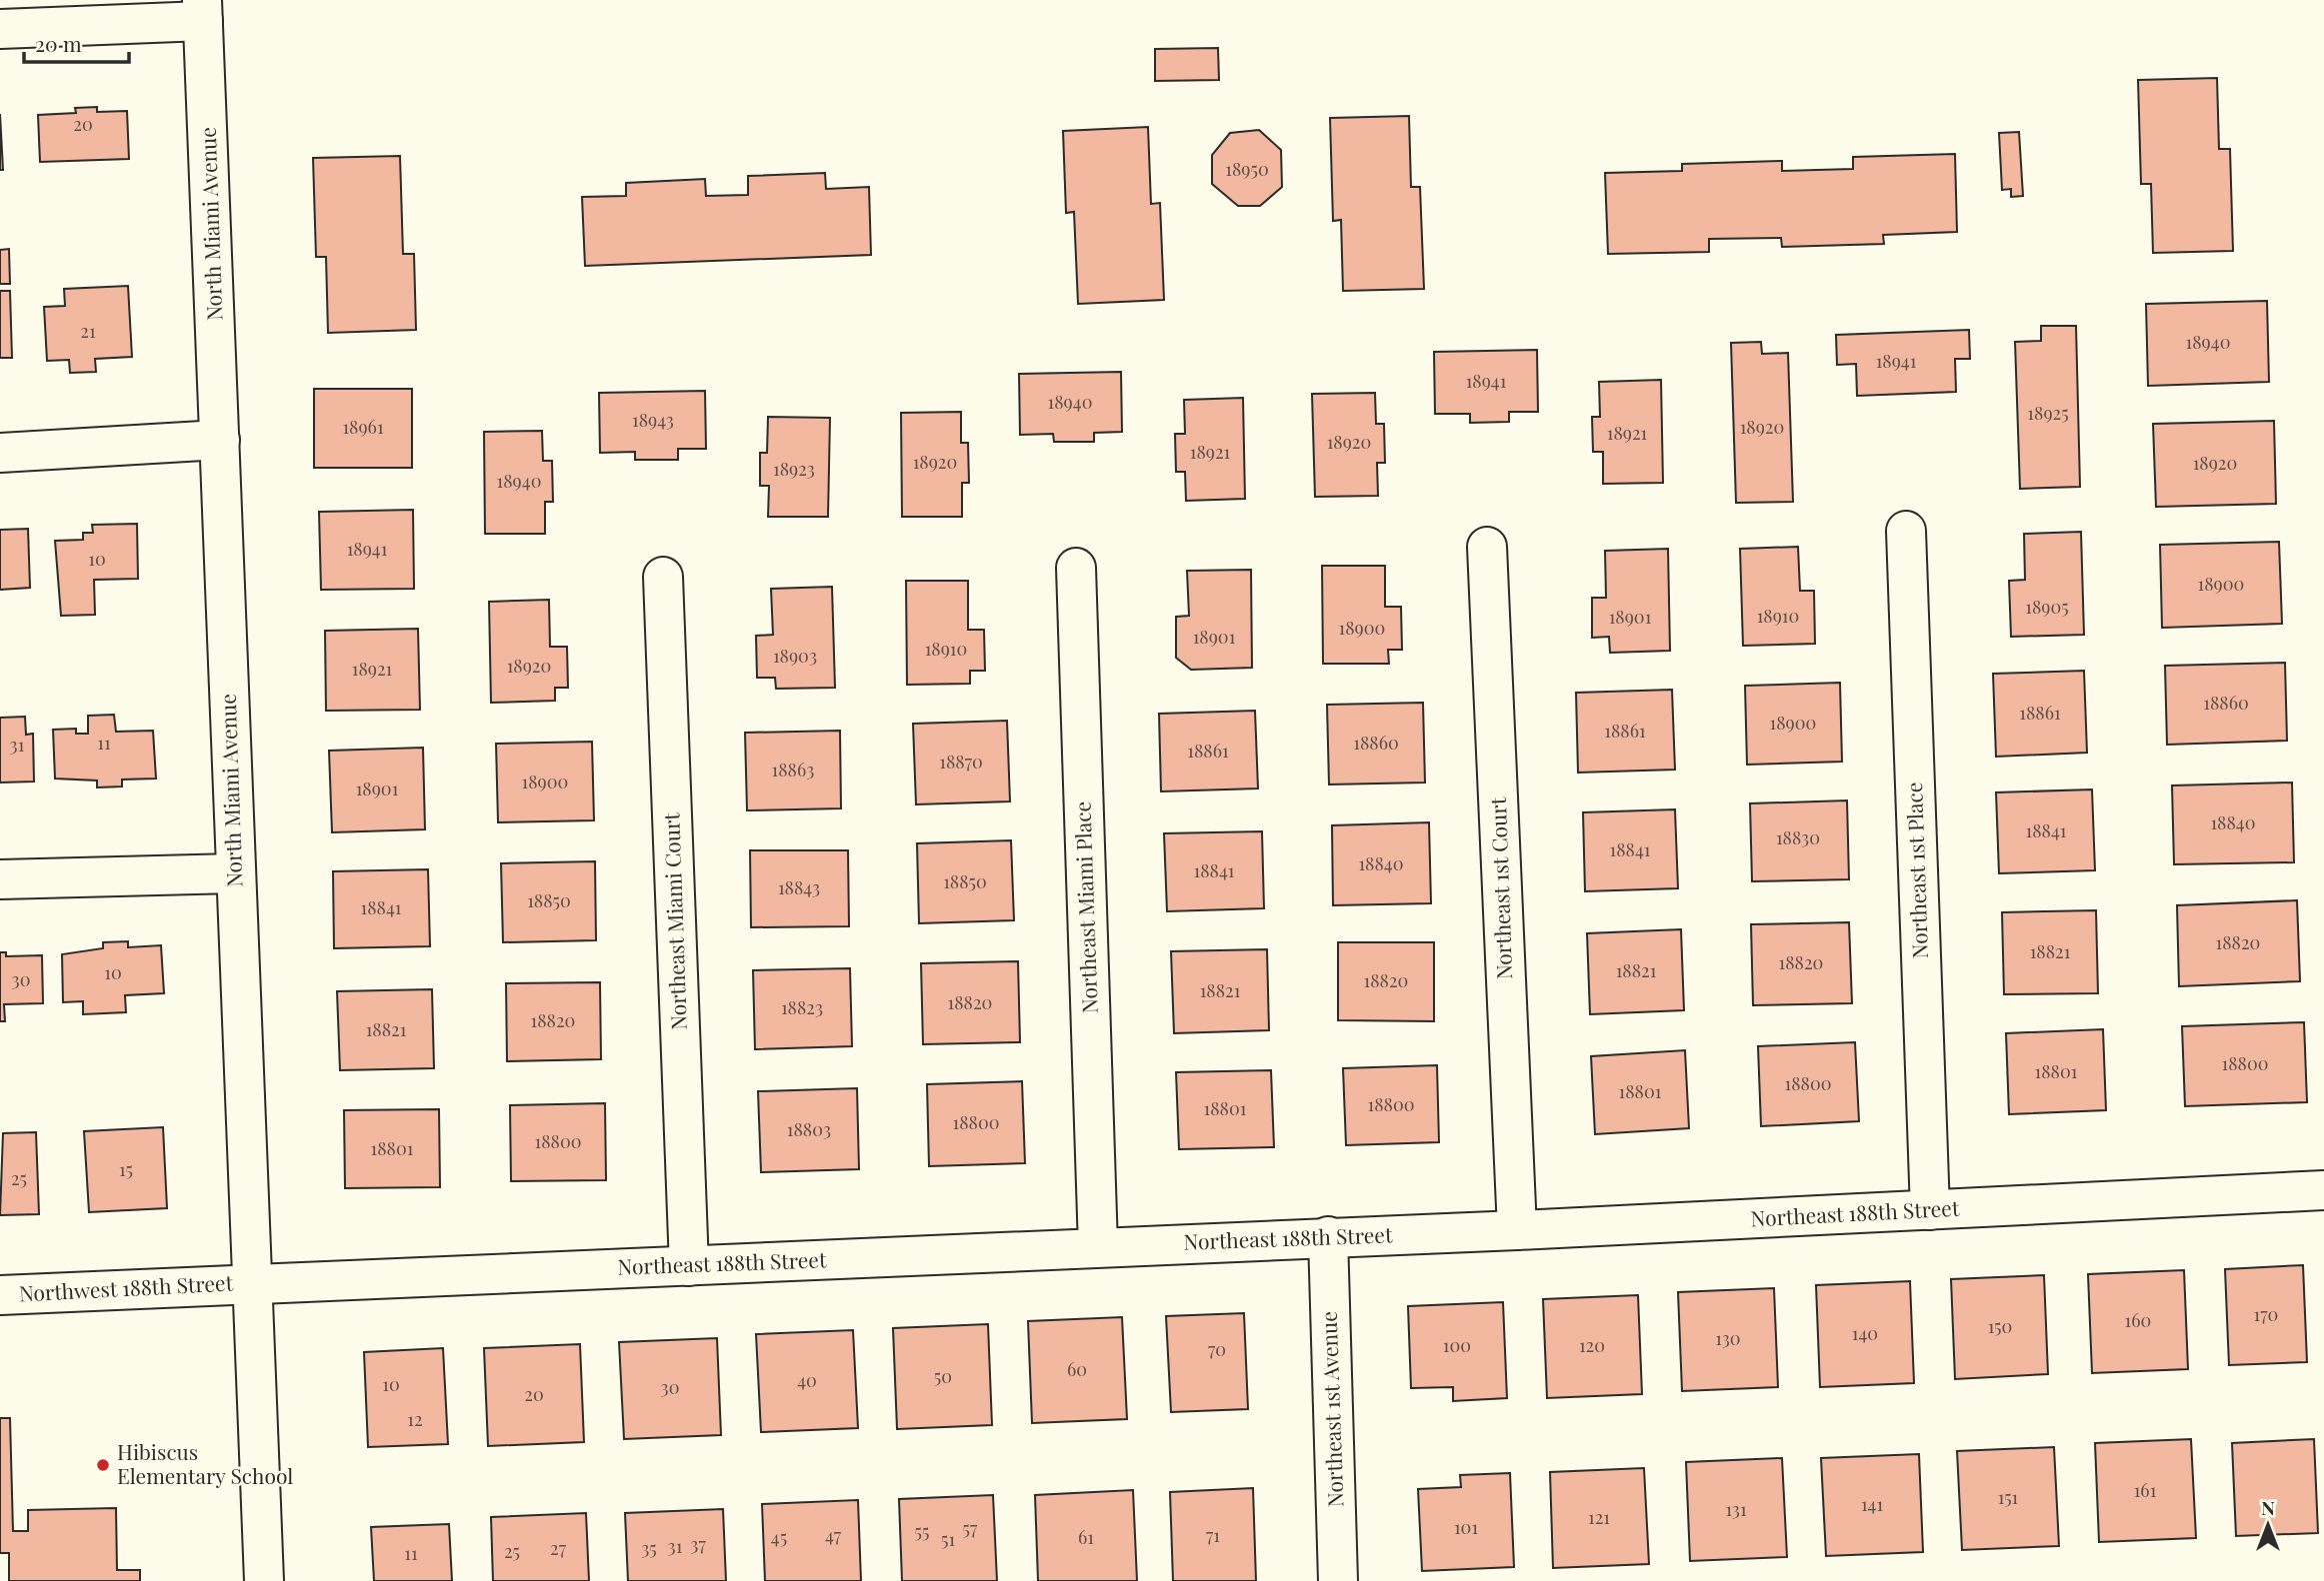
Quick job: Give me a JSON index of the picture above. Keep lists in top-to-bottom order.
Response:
{
  "streets": {
    "street": [
      "North Miami Avenue",
      "Northeast 1st Place",
      "Northeast 1st Court",
      "Northeast Miami Place",
      "Northeast Miami Court",
      "Northeast 188th Street",
      "Northwest 188th Street",
      "Northeast 1st Avenue"
    ]
  },
  "crossings": [
    ["North Miami Avenue", "Northeast 188th Street"],
    ["North Miami Avenue", "Northwest 188th Street"],
    ["Northeast 1st Place", "Northeast 188th Street"],
    ["Northeast 1st Court", "Northeast 188th Street"],
    ["Northeast Miami Place", "Northeast 188th Street"],
    ["Northeast Miami Court", "Northeast 188th Street"],
    ["Northeast 188th Street", "Northwest 188th Street"],
    ["Northeast 188th Street", "Northeast 1st Avenue"]
  ],
  "places": ["Hibiscus Elementary School"],
  "house_numbers": [
    "20",
    "18950",
    "21",
    "18940",
    "18941",
    "18941",
    "18940",
    "18925",
    "18943",
    "18961",
    "18920",
    "18921",
    "18920",
    "18921",
    "18920",
    "18920",
    "18923",
    "18940",
    "18941",
    "10",
    "18900",
    "18905",
    "18910",
    "18901",
    "18900",
    "18901",
    "18910",
    "18903",
    "18920",
    "18921",
    "18860",
    "18861",
    "18900",
    "18861",
    "11",
    "18860",
    "31",
    "18861",
    "18870",
    "18863",
    "18900",
    "18901",
    "18840",
    "18841",
    "18830",
    "18841",
    "18840",
    "18841",
    "18850",
    "18843",
    "18850",
    "18841",
    "18820",
    "18821",
    "18820",
    "18821",
    "10",
    "30",
    "18820",
    "18821",
    "18820",
    "18823",
    "18820",
    "18821",
    "18800",
    "18801",
    "18800",
    "18801",
    "18800",
    "18801",
    "18800",
    "18803",
    "18800",
    "18801",
    "15",
    "25",
    "170",
    "160",
    "150",
    "140",
    "130",
    "100",
    "120",
    "70",
    "60",
    "50",
    "40",
    "10",
    "30",
    "20",
    "12",
    "161",
    "151",
    "141",
    "131",
    "121",
    "101",
    "57",
    "55",
    "47",
    "71",
    "45",
    "61",
    "51",
    "37",
    "31",
    "27",
    "35",
    "25",
    "11"
  ],
  "scale_bar": "20 m",
  "north": "top"
}
